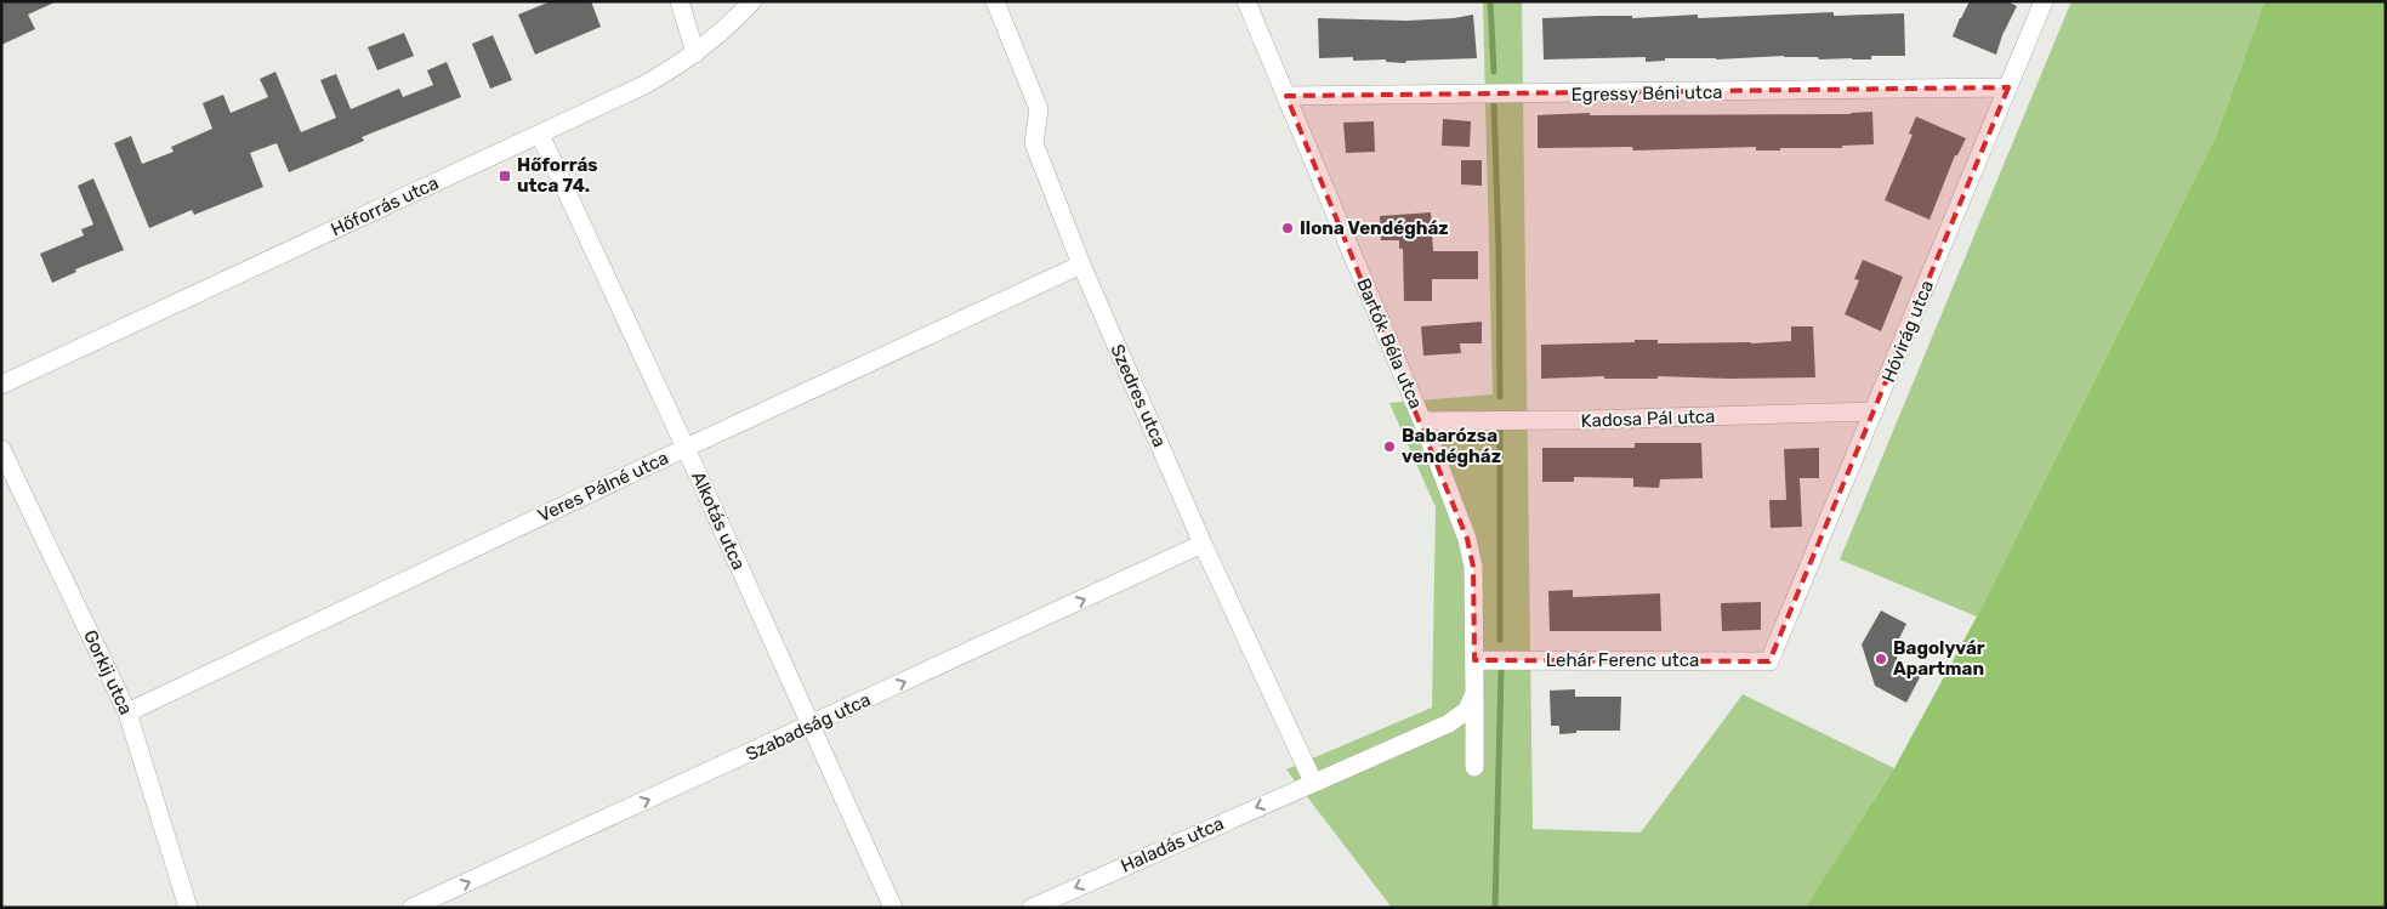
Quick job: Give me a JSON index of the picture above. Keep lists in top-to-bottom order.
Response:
{
  "streets": {
    "street": [
      "Egressy Béni utca",
      "Hőforrás utca",
      "Hóvirág utca",
      "Bartók Béla utca",
      "Szedres utca",
      "Kadosa Pál utca",
      "Veres Pálné utca",
      "Alkotás utca",
      "Lehár Ferenc utca",
      "Gorkij utca",
      "Szabadság utca",
      "Haladás utca"
    ]
  },
  "crossings": [
    ["Egressy Béni utca", "Hóvirág utca"],
    ["Egressy Béni utca", "Bartók Béla utca"],
    ["Hőforrás utca", "Alkotás utca"],
    ["Hóvirág utca", "Kadosa Pál utca"],
    ["Hóvirág utca", "Lehár Ferenc utca"],
    ["Bartók Béla utca", "Kadosa Pál utca"],
    ["Bartók Béla utca", "Lehár Ferenc utca"],
    ["Szedres utca", "Veres Pálné utca"],
    ["Szedres utca", "Szabadság utca"],
    ["Szedres utca", "Haladás utca"],
    ["Veres Pálné utca", "Alkotás utca"],
    ["Veres Pálné utca", "Gorkij utca"],
    ["Alkotás utca", "Szabadság utca"]
  ],
  "one_way": ["Szabadság utca", "Haladás utca"],
  "places": {
    "transit": ["Hőforrás utca 74."],
    "other": ["Ilona Vendégház", "Babarózsa vendégház", "Bagolyvár Apartman"]
  }
}
